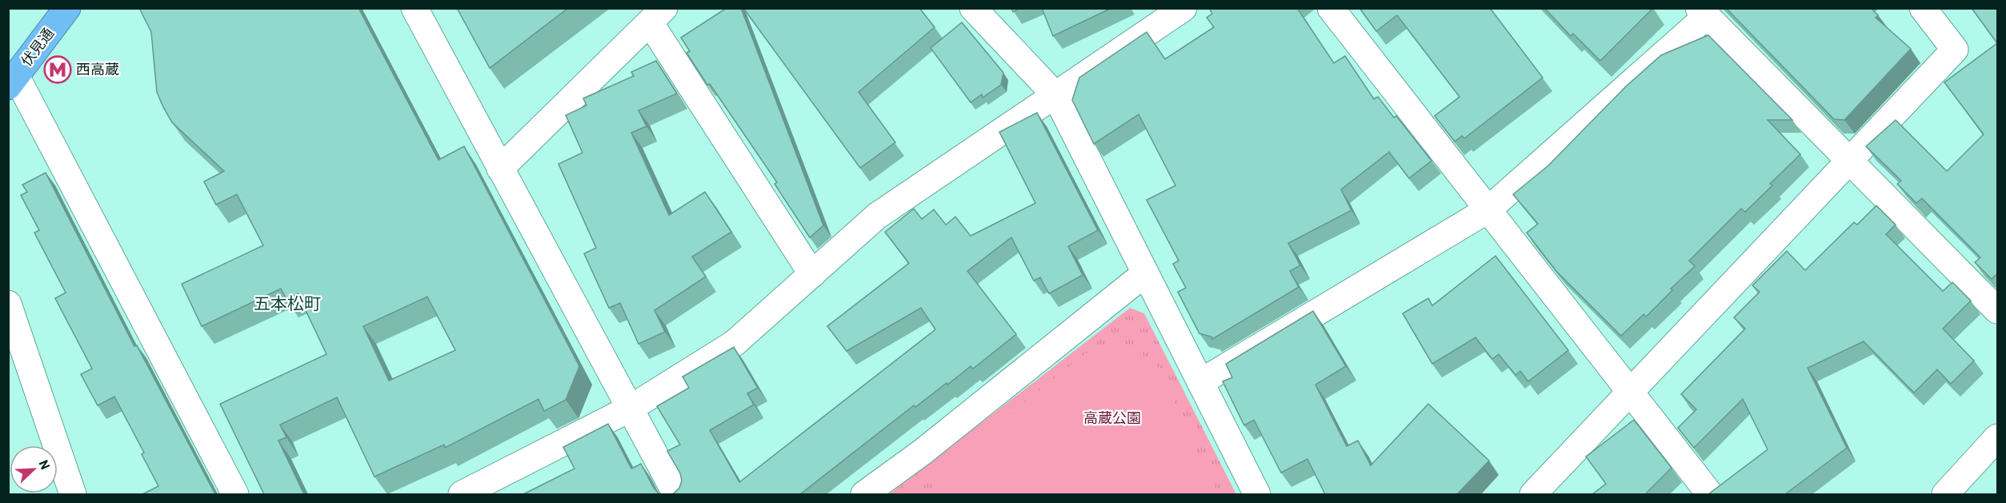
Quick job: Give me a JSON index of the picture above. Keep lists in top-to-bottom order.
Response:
{
  "streets": {
    "highway": ["伏見通"]
  },
  "districts": ["五本松町"],
  "parks": ["高蔵公園"],
  "places": {
    "metro station": ["西高蔵"]
  },
  "north": "top right"
}
